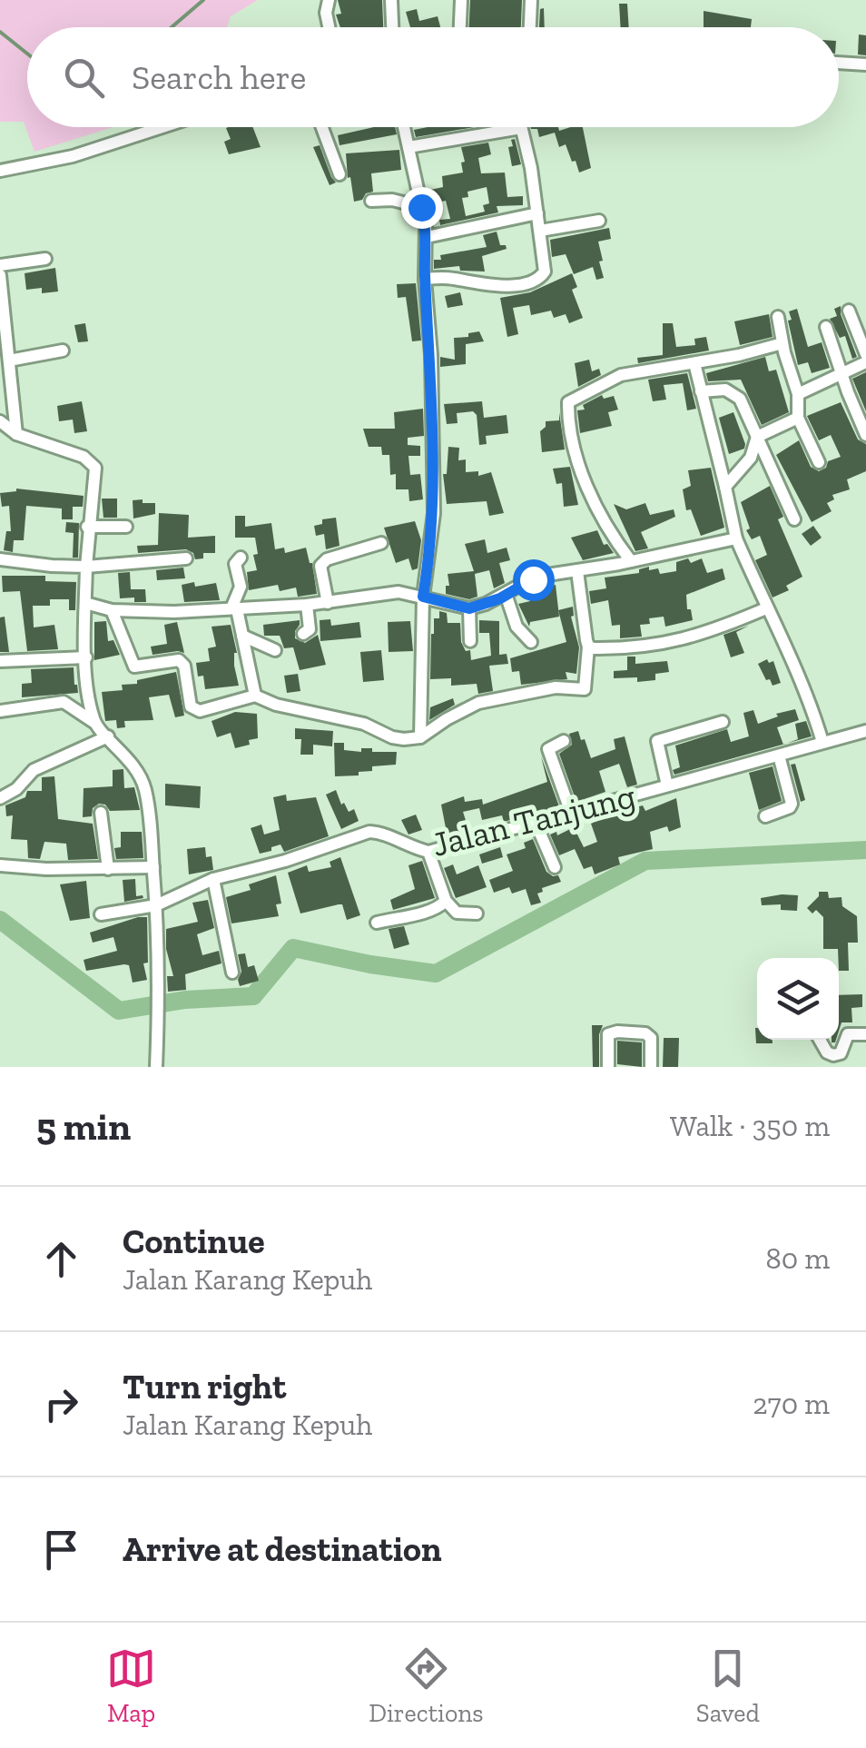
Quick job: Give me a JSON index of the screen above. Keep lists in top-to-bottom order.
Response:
{
  "streets": {
    "street": ["Jalan Tanjung"]
  },
  "page": {
    "search": "Search here",
    "heading": ["5 min", "Walk · 350 m"],
    "list": [
      ["Continue", "Jalan Karang Kepuh", "80 m"],
      ["Turn right", "Jalan Karang Kepuh", "270 m"],
      "Arrive at destination"
    ],
    "nav": ["Map", "Directions", "Saved"]
  }
}
